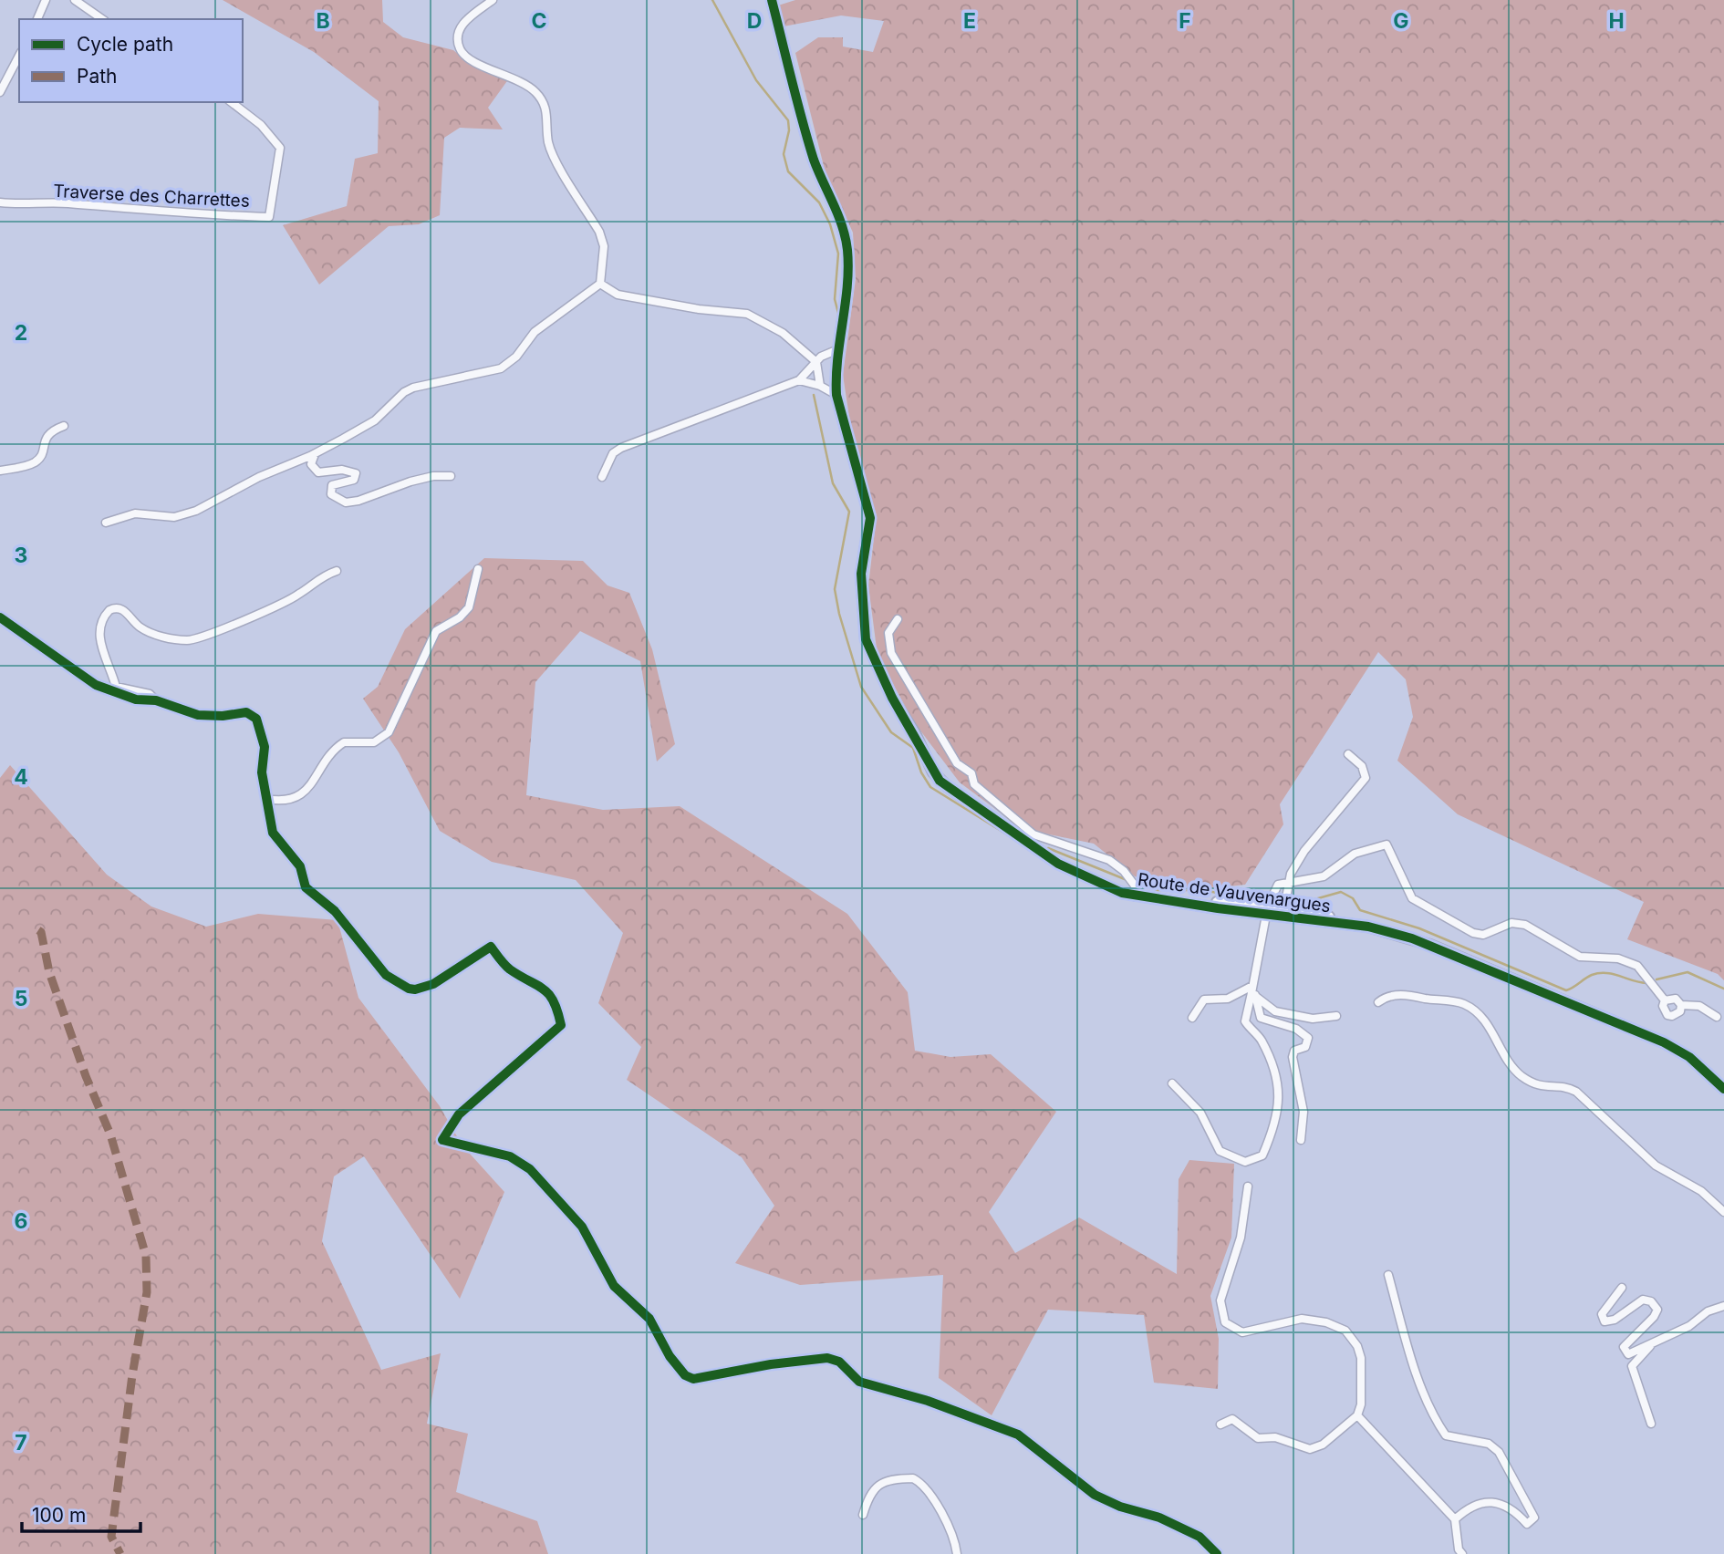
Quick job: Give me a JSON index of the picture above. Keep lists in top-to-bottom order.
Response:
{
  "streets": {
    "main road": ["Route de Vauvenargues"],
    "street": ["Traverse des Charrettes"]
  },
  "legend": ["Cycle path", "Path"],
  "scale_bar": "100 m",
  "grid": {
    "columns": [
      "B",
      "C",
      "D",
      "E",
      "F",
      "G",
      "H"
    ],
    "rows": [
      "2",
      "3",
      "4",
      "5",
      "6",
      "7"
    ]
  }
}
